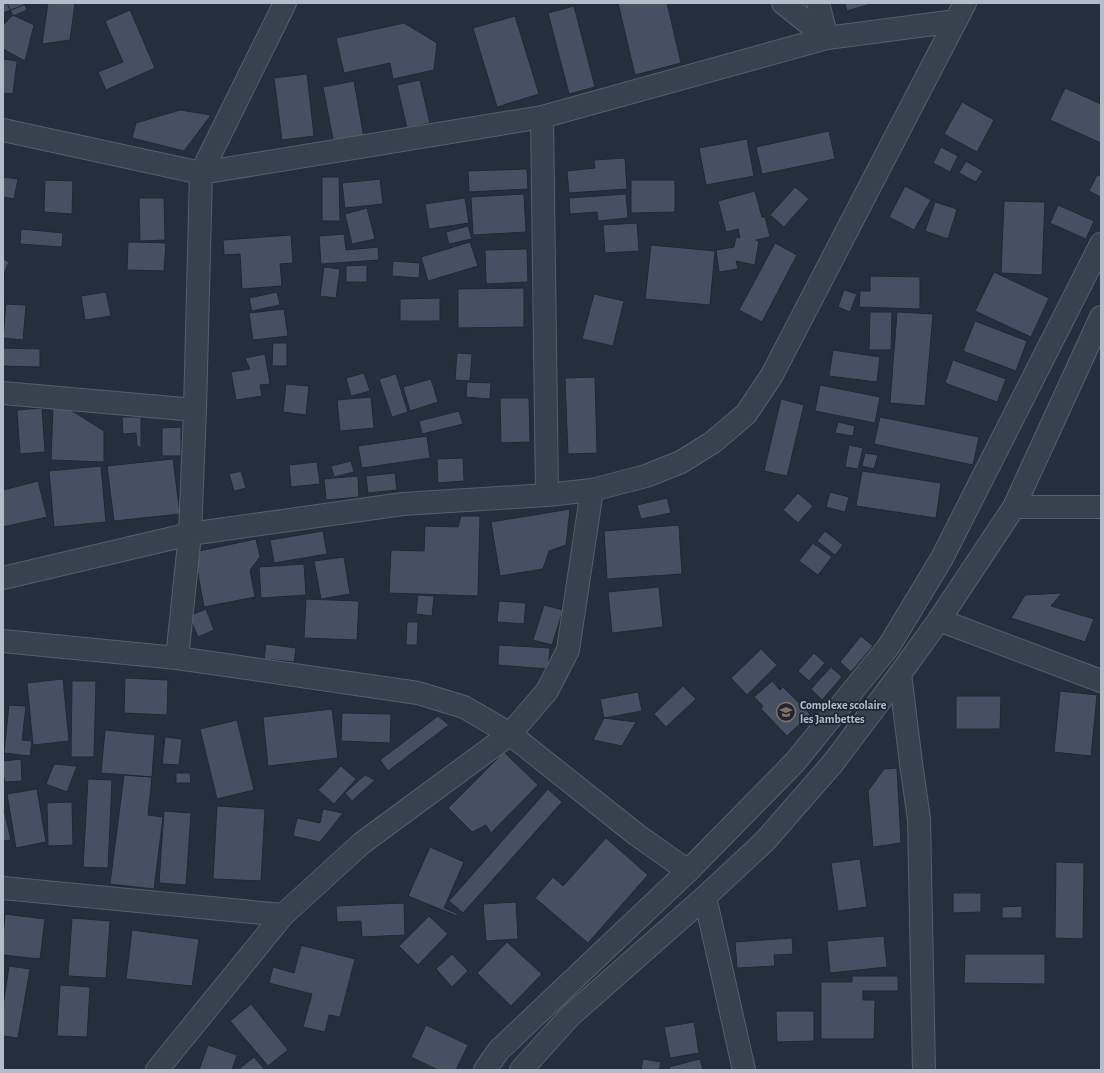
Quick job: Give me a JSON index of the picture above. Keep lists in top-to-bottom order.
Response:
{
  "places": {
    "school or university": ["Complexe scolaire les Jambettes"]
  }
}
